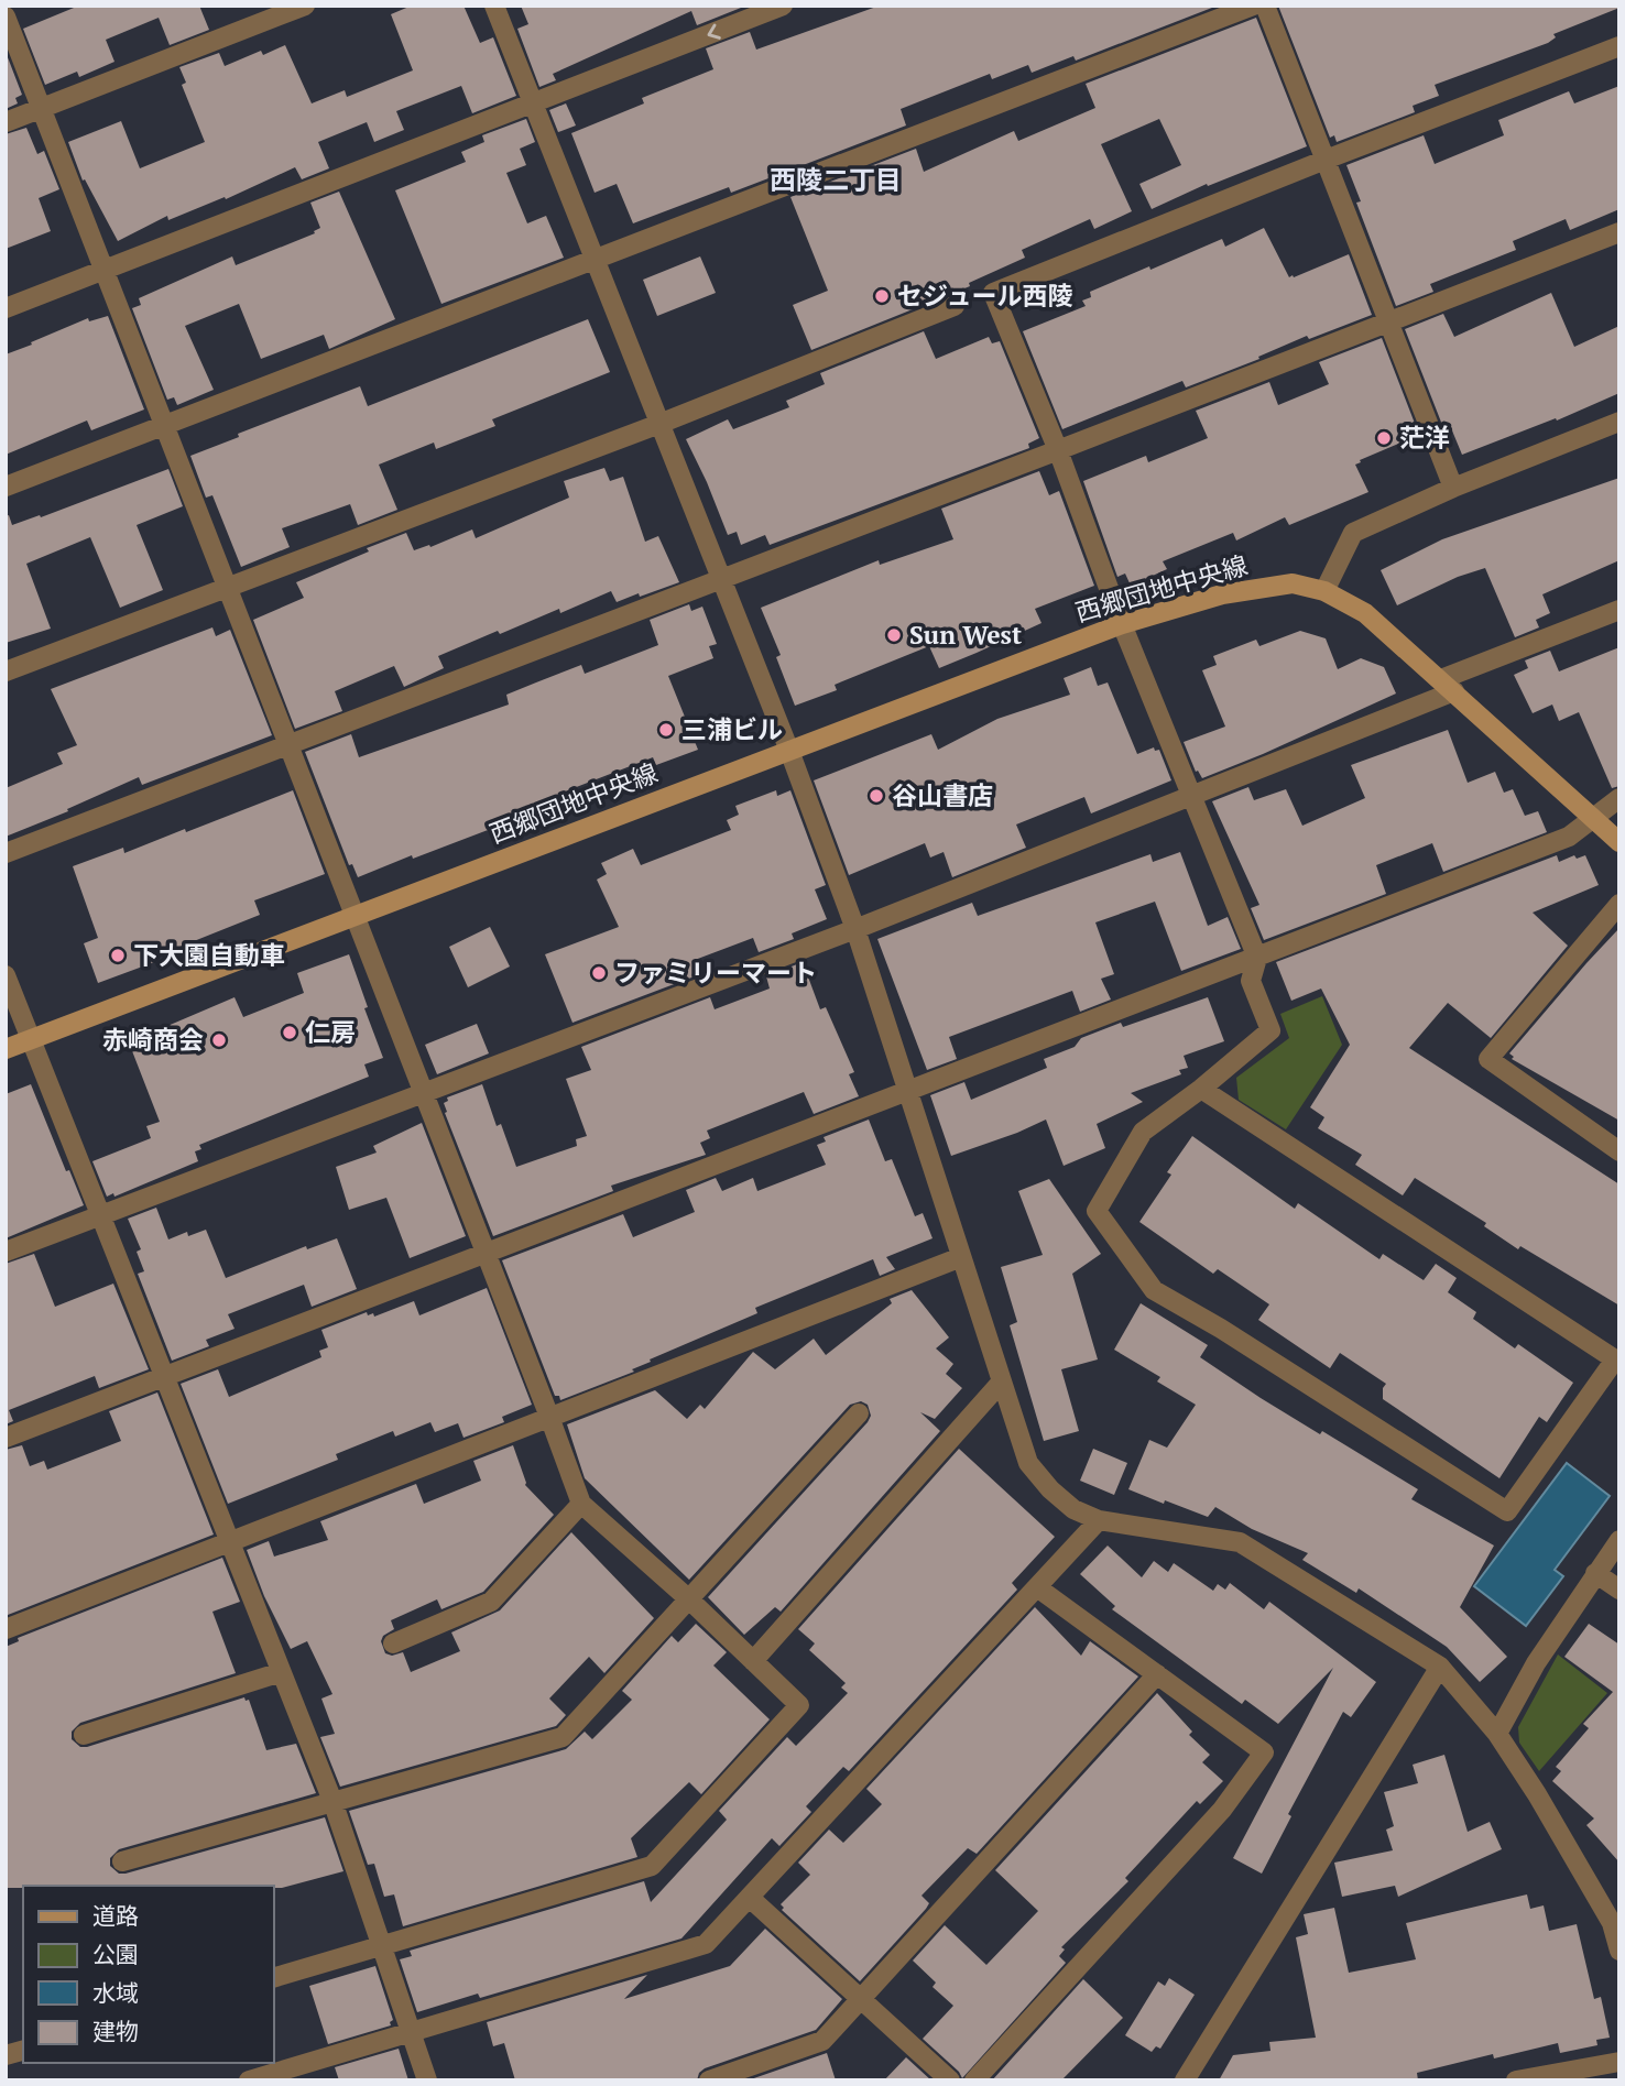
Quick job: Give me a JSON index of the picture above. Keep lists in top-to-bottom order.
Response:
{
  "streets": {
    "street": ["西郷団地中央線"]
  },
  "districts": ["西陵二丁目"],
  "places": [
    "セジュール西陵",
    "茫洋",
    "Sun West",
    "三浦ビル",
    "谷山書店",
    "下大園自動車",
    "ファミリーマート",
    "仁房",
    "赤崎商会"
  ],
  "legend": [
    "道路",
    "公園",
    "水域",
    "建物"
  ]
}
